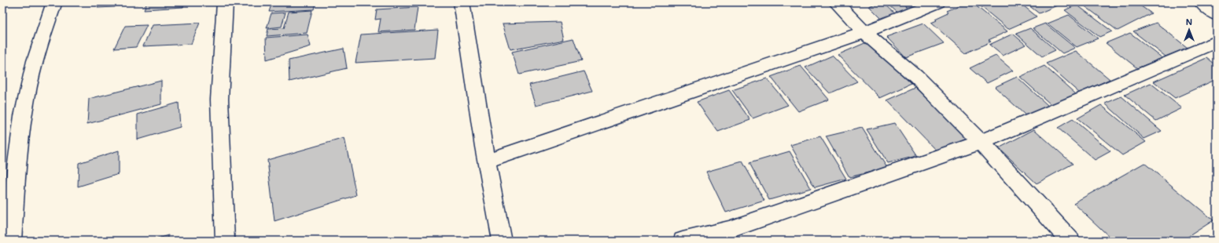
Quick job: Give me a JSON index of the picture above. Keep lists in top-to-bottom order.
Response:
{
  "north": "top"
}
